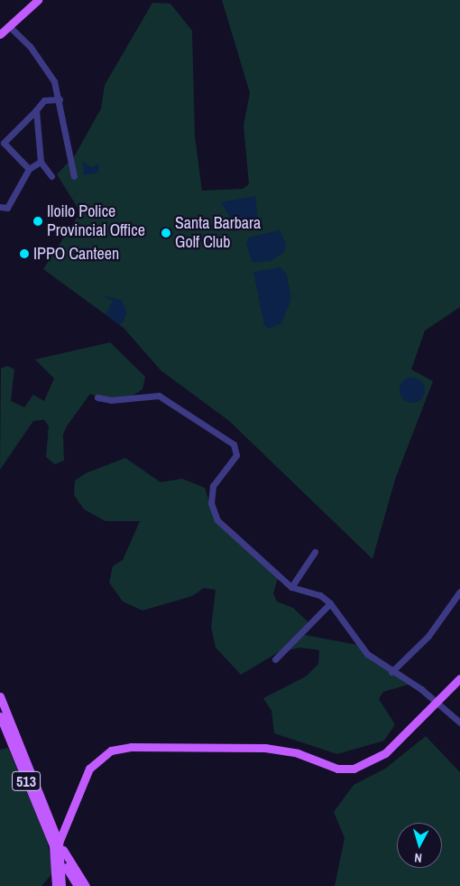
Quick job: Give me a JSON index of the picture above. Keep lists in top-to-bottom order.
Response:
{
  "streets": {
    "main road": ["513"]
  },
  "places": ["Iloilo Police Provincial Office", "Santa Barbara Golf Club", "IPPO Canteen"],
  "north": "bottom"
}
